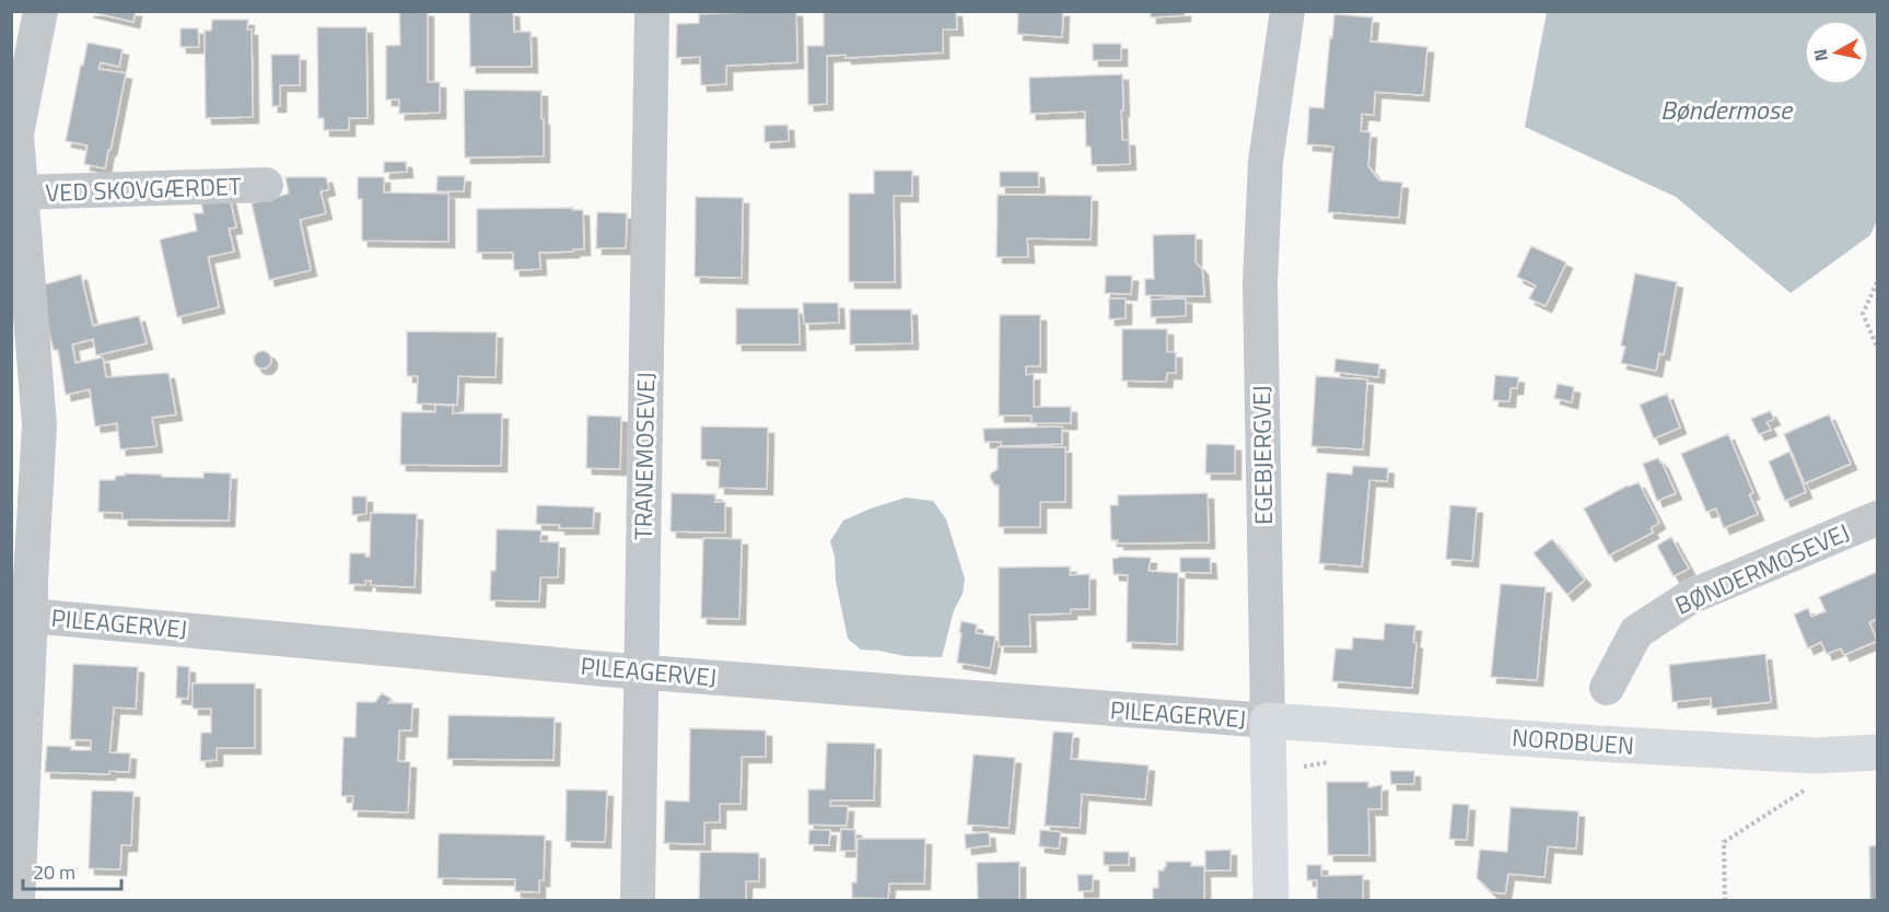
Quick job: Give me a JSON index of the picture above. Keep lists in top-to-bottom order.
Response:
{
  "streets": {
    "street": [
      "VED SKOVGÆRDET",
      "EGEBJERGVEJ",
      "TRANEMOSEVEJ",
      "BØNDERMOSEVEJ",
      "PILEAGERVEJ",
      "NORDBUEN"
    ]
  },
  "crossings": [
    ["VED SKOVGÆRDET", "PILEAGERVEJ"],
    ["EGEBJERGVEJ", "PILEAGERVEJ"],
    ["EGEBJERGVEJ", "NORDBUEN"],
    ["TRANEMOSEVEJ", "PILEAGERVEJ"],
    ["PILEAGERVEJ", "NORDBUEN"]
  ],
  "water": ["Bøndermose"],
  "scale_bar": "20 m",
  "north": "left"
}
